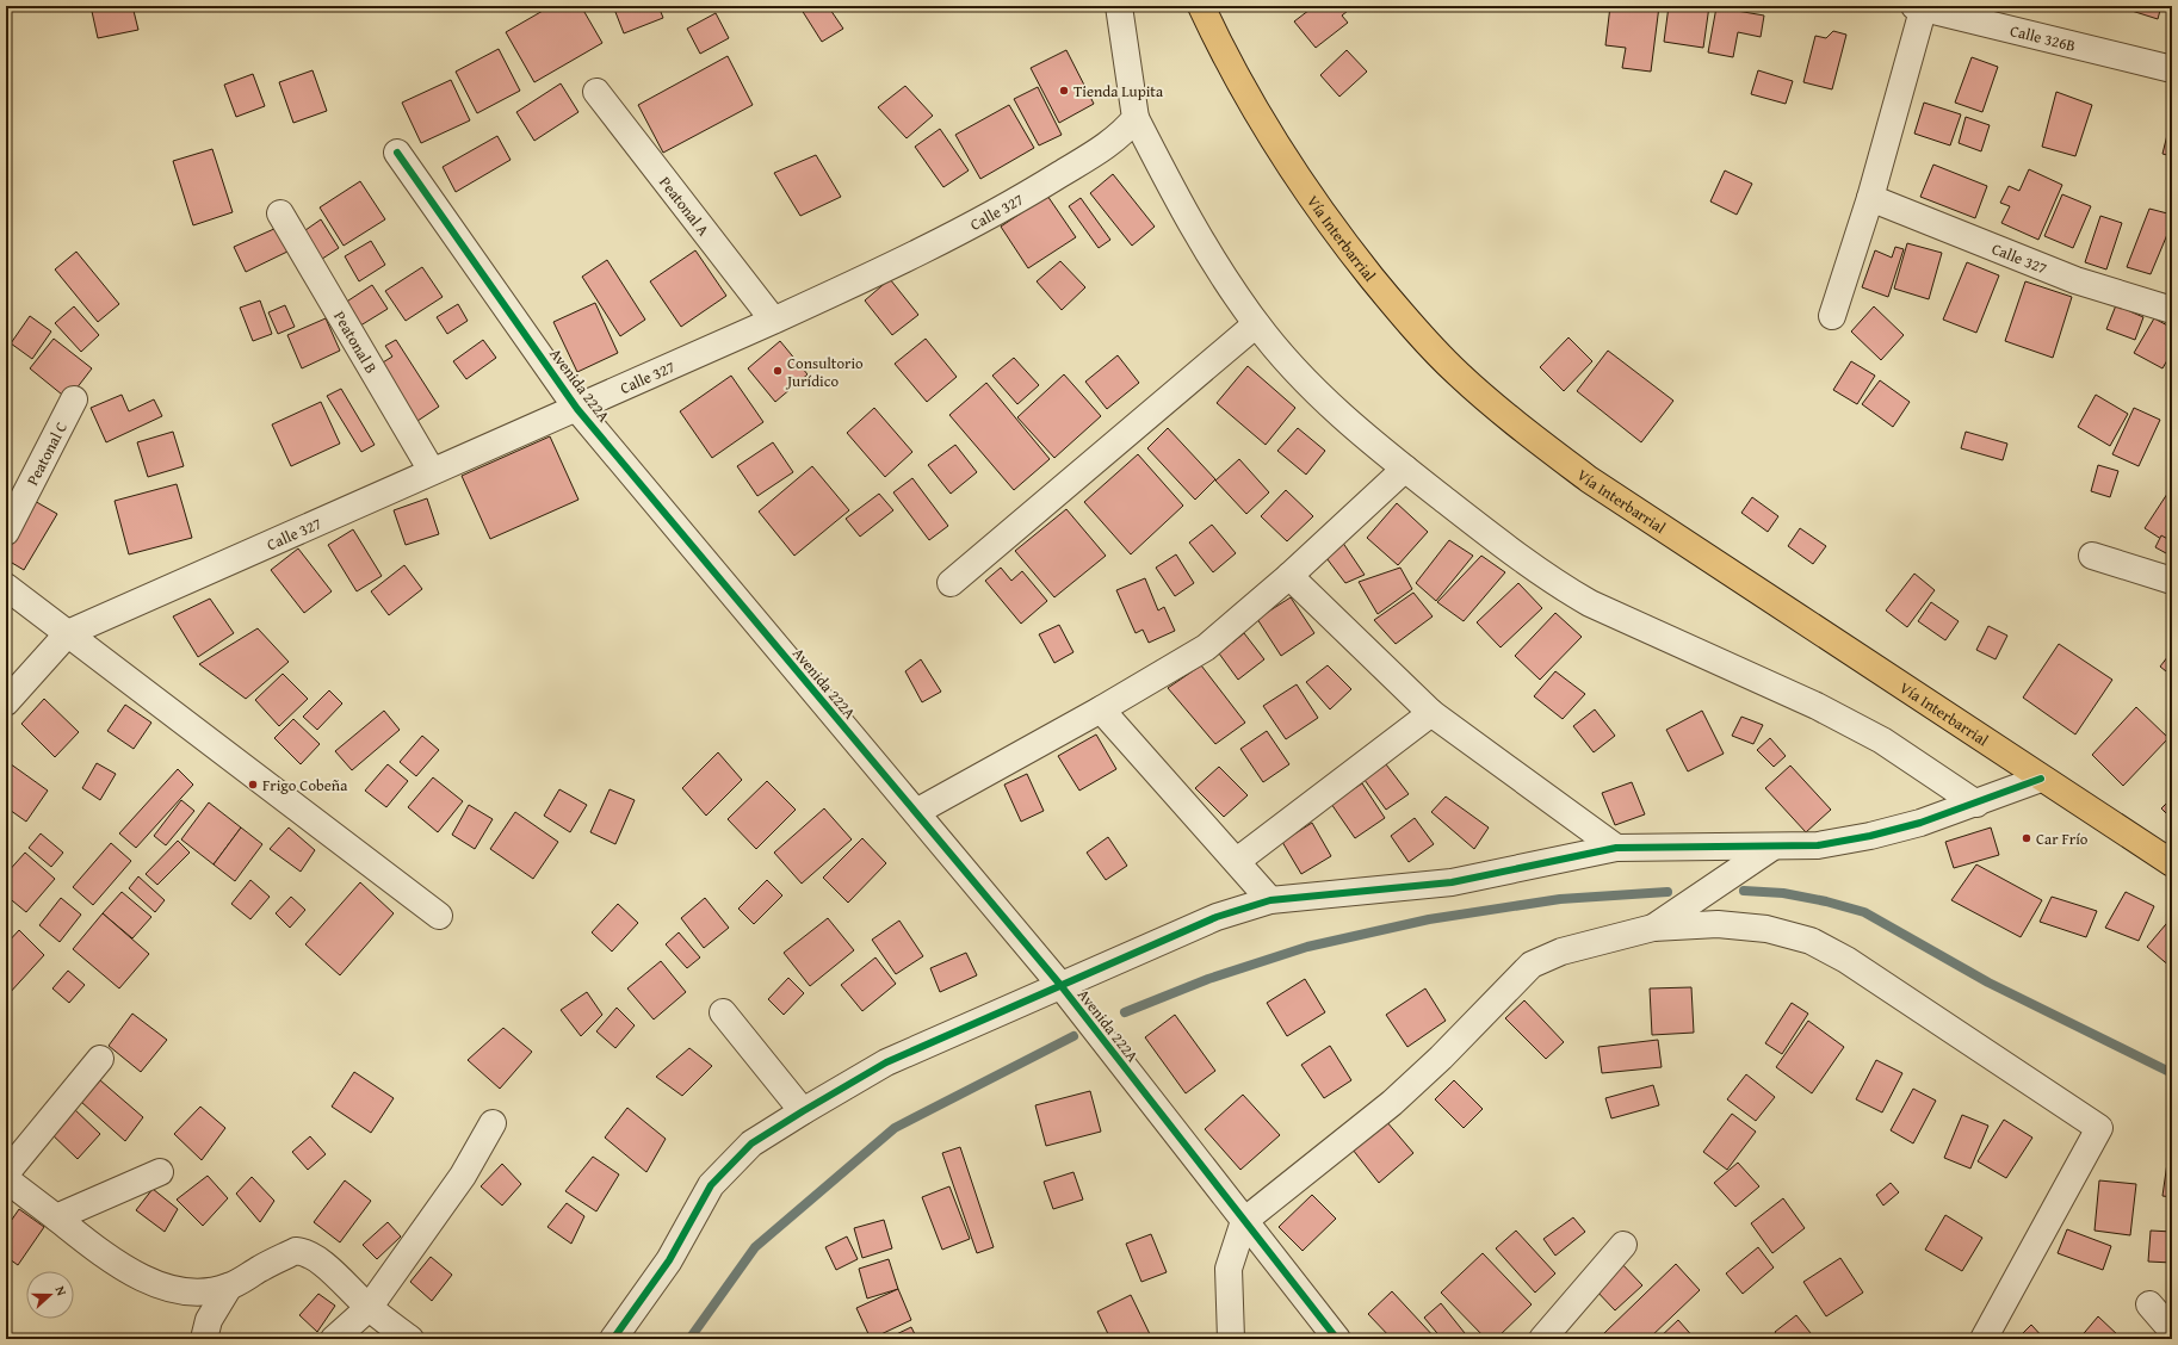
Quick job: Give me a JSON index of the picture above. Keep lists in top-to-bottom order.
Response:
{
  "streets": {
    "main road": ["Vía Interbarrial"],
    "street": [
      "Calle 326B",
      "Peatonal A",
      "Calle 327",
      "Peatonal B",
      "Avenida 222A",
      "Peatonal C"
    ]
  },
  "crossings": [
    ["Peatonal A", "Calle 327"],
    ["Calle 327", "Peatonal B"],
    ["Calle 327", "Avenida 222A"]
  ],
  "places": [
    "Tienda Lupita",
    "Consultorio Jurídico",
    "Frigo Cobeña",
    "Car Frío"
  ],
  "north": "right"
}
